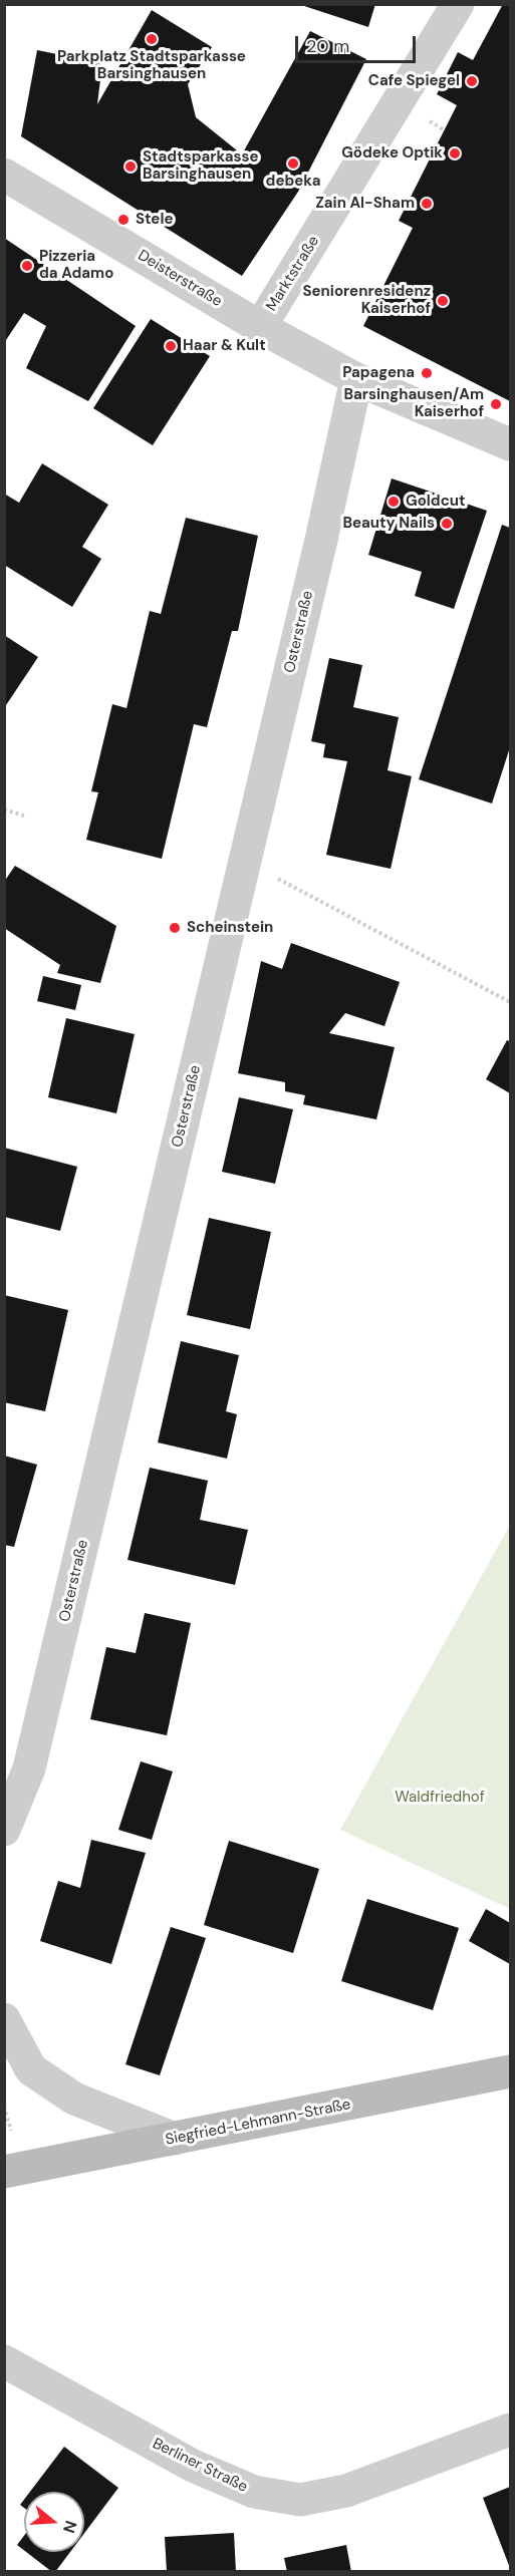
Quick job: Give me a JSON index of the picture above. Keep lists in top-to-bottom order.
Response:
{
  "streets": {
    "main road": ["Siegfried-Lehmann-Straße"],
    "street": [
      "Marktstraße",
      "Deisterstraße",
      "Osterstraße",
      "Berliner Straße"
    ]
  },
  "crossings": [
    ["Marktstraße", "Deisterstraße"],
    ["Deisterstraße", "Osterstraße"]
  ],
  "parks": ["Waldfriedhof"],
  "places": [
    "Parkplatz Stadtsparkasse Barsinghausen",
    "Cafe Spiegel",
    "Gödeke Optik",
    "debeka",
    "Stadtsparkasse Barsinghausen",
    "Zain Al-Sham",
    "Stele",
    "Pizzeria da Adamo",
    "Seniorenresidenz Kaiserhof",
    "Haar & Kult",
    "Papagena",
    "Barsinghausen/Am Kaiserhof",
    "Goldcut",
    "Beauty Nails",
    "Scheinstein"
  ],
  "scale_bar": "20 m",
  "north": "right"
}
